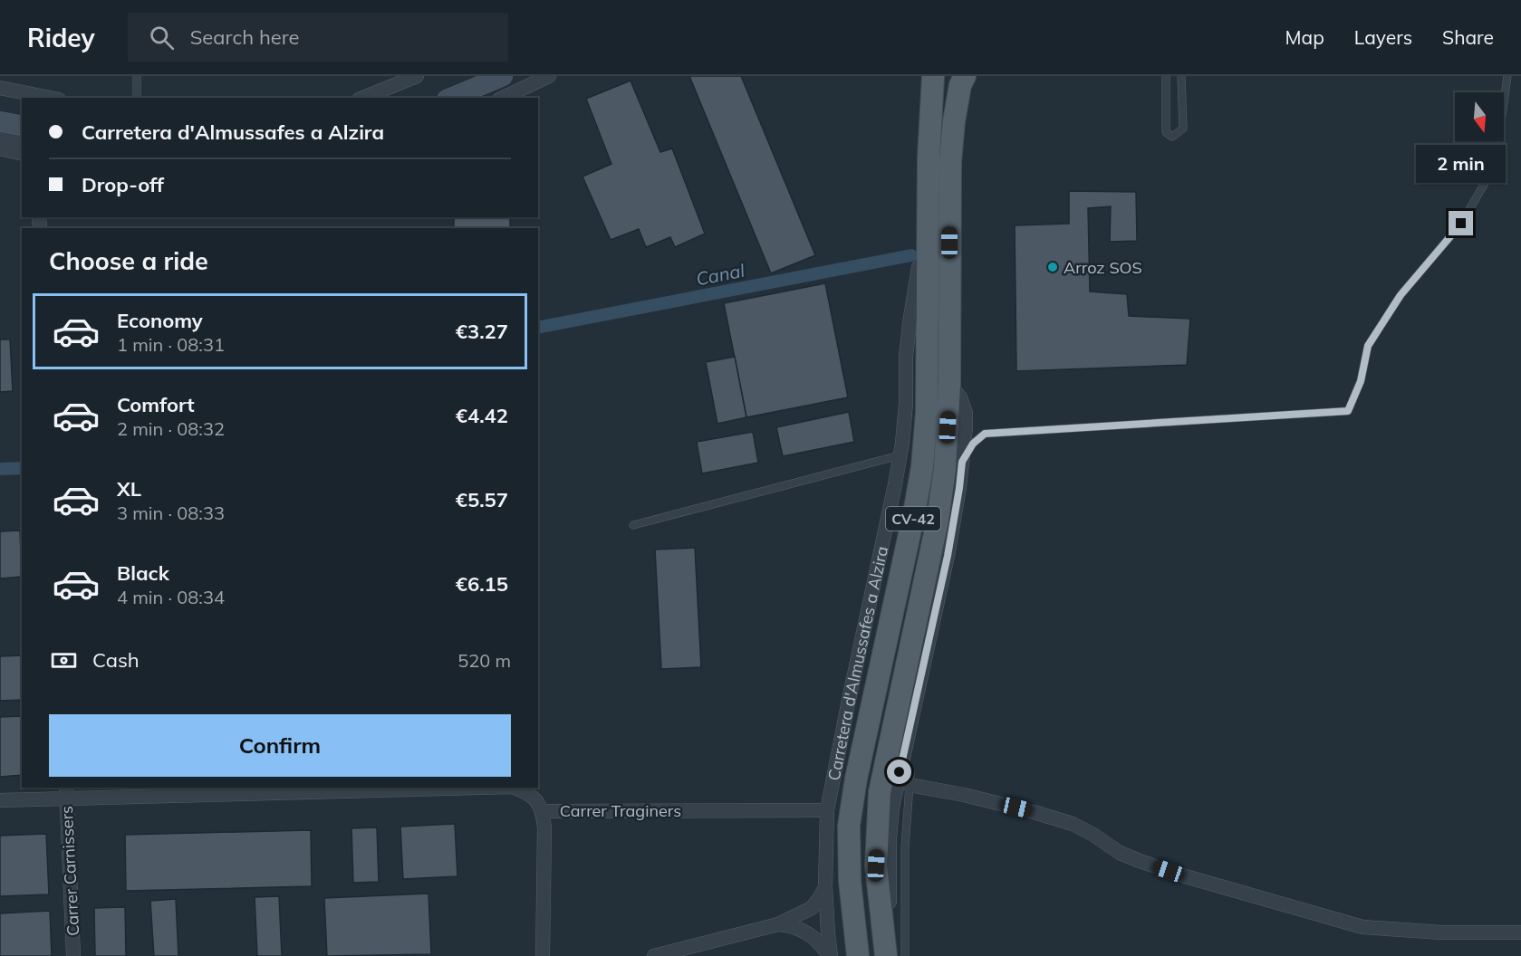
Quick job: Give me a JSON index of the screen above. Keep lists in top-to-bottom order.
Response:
{
  "streets": {
    "main road": ["CV-42", "Carretera d'Almussafes a Alzira"],
    "street": ["Carrer Traginers", "Carrer Carnissers"]
  },
  "crossings": [
    ["Carretera d'Almussafes a Alzira", "Carrer Traginers"],
    ["Carrer Traginers", "Carrer Carnissers"]
  ],
  "water": ["Canal"],
  "places": ["Arroz SOS"],
  "north": "bottom",
  "page": {
    "header": "Ridey",
    "search": "Search here",
    "nav": ["Map", "Layers", "Share"],
    "banner": ["Carretera d'Almussafes a Alzira", "Drop-off"],
    "bubble": "2 min",
    "heading": "Choose a ride",
    "list": [
      {
        "name": "Economy",
        "note": "1 min · 08:31",
        "value": "€3.27"
      },
      {
        "name": "Comfort",
        "note": "2 min · 08:32",
        "value": "€4.42"
      },
      {
        "name": "XL",
        "note": "3 min · 08:33",
        "value": "€5.57"
      },
      {
        "name": "Black",
        "note": "4 min · 08:34",
        "value": "€6.15"
      }
    ],
    "pay": ["Cash", "520 m"],
    "buttons": "Confirm"
  }
}
